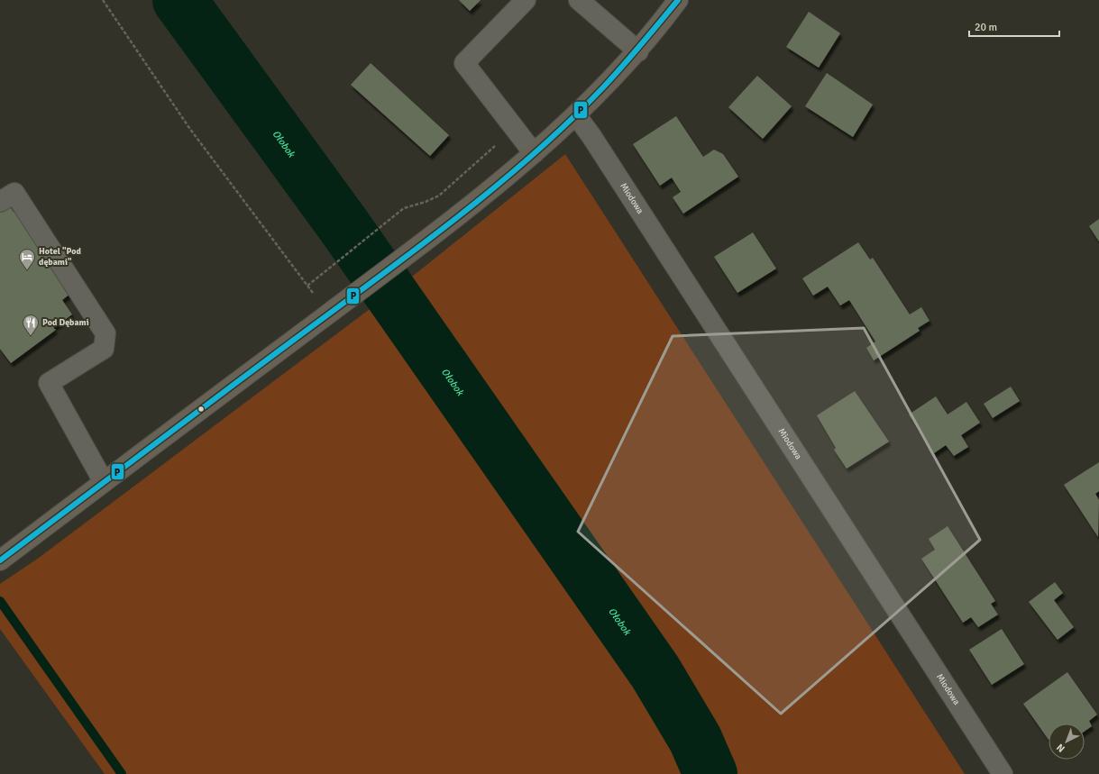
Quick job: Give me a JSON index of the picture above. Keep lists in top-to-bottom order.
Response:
{
  "streets": {
    "street": ["Miodowa"]
  },
  "water": ["Ołobok"],
  "places": {
    "hotel": ["Hotel \"Pod dębami\""],
    "restaurant": ["Pod Dębami"]
  },
  "lines": ["transit line P"],
  "scale_bar": "20 m",
  "north": "bottom left"
}
